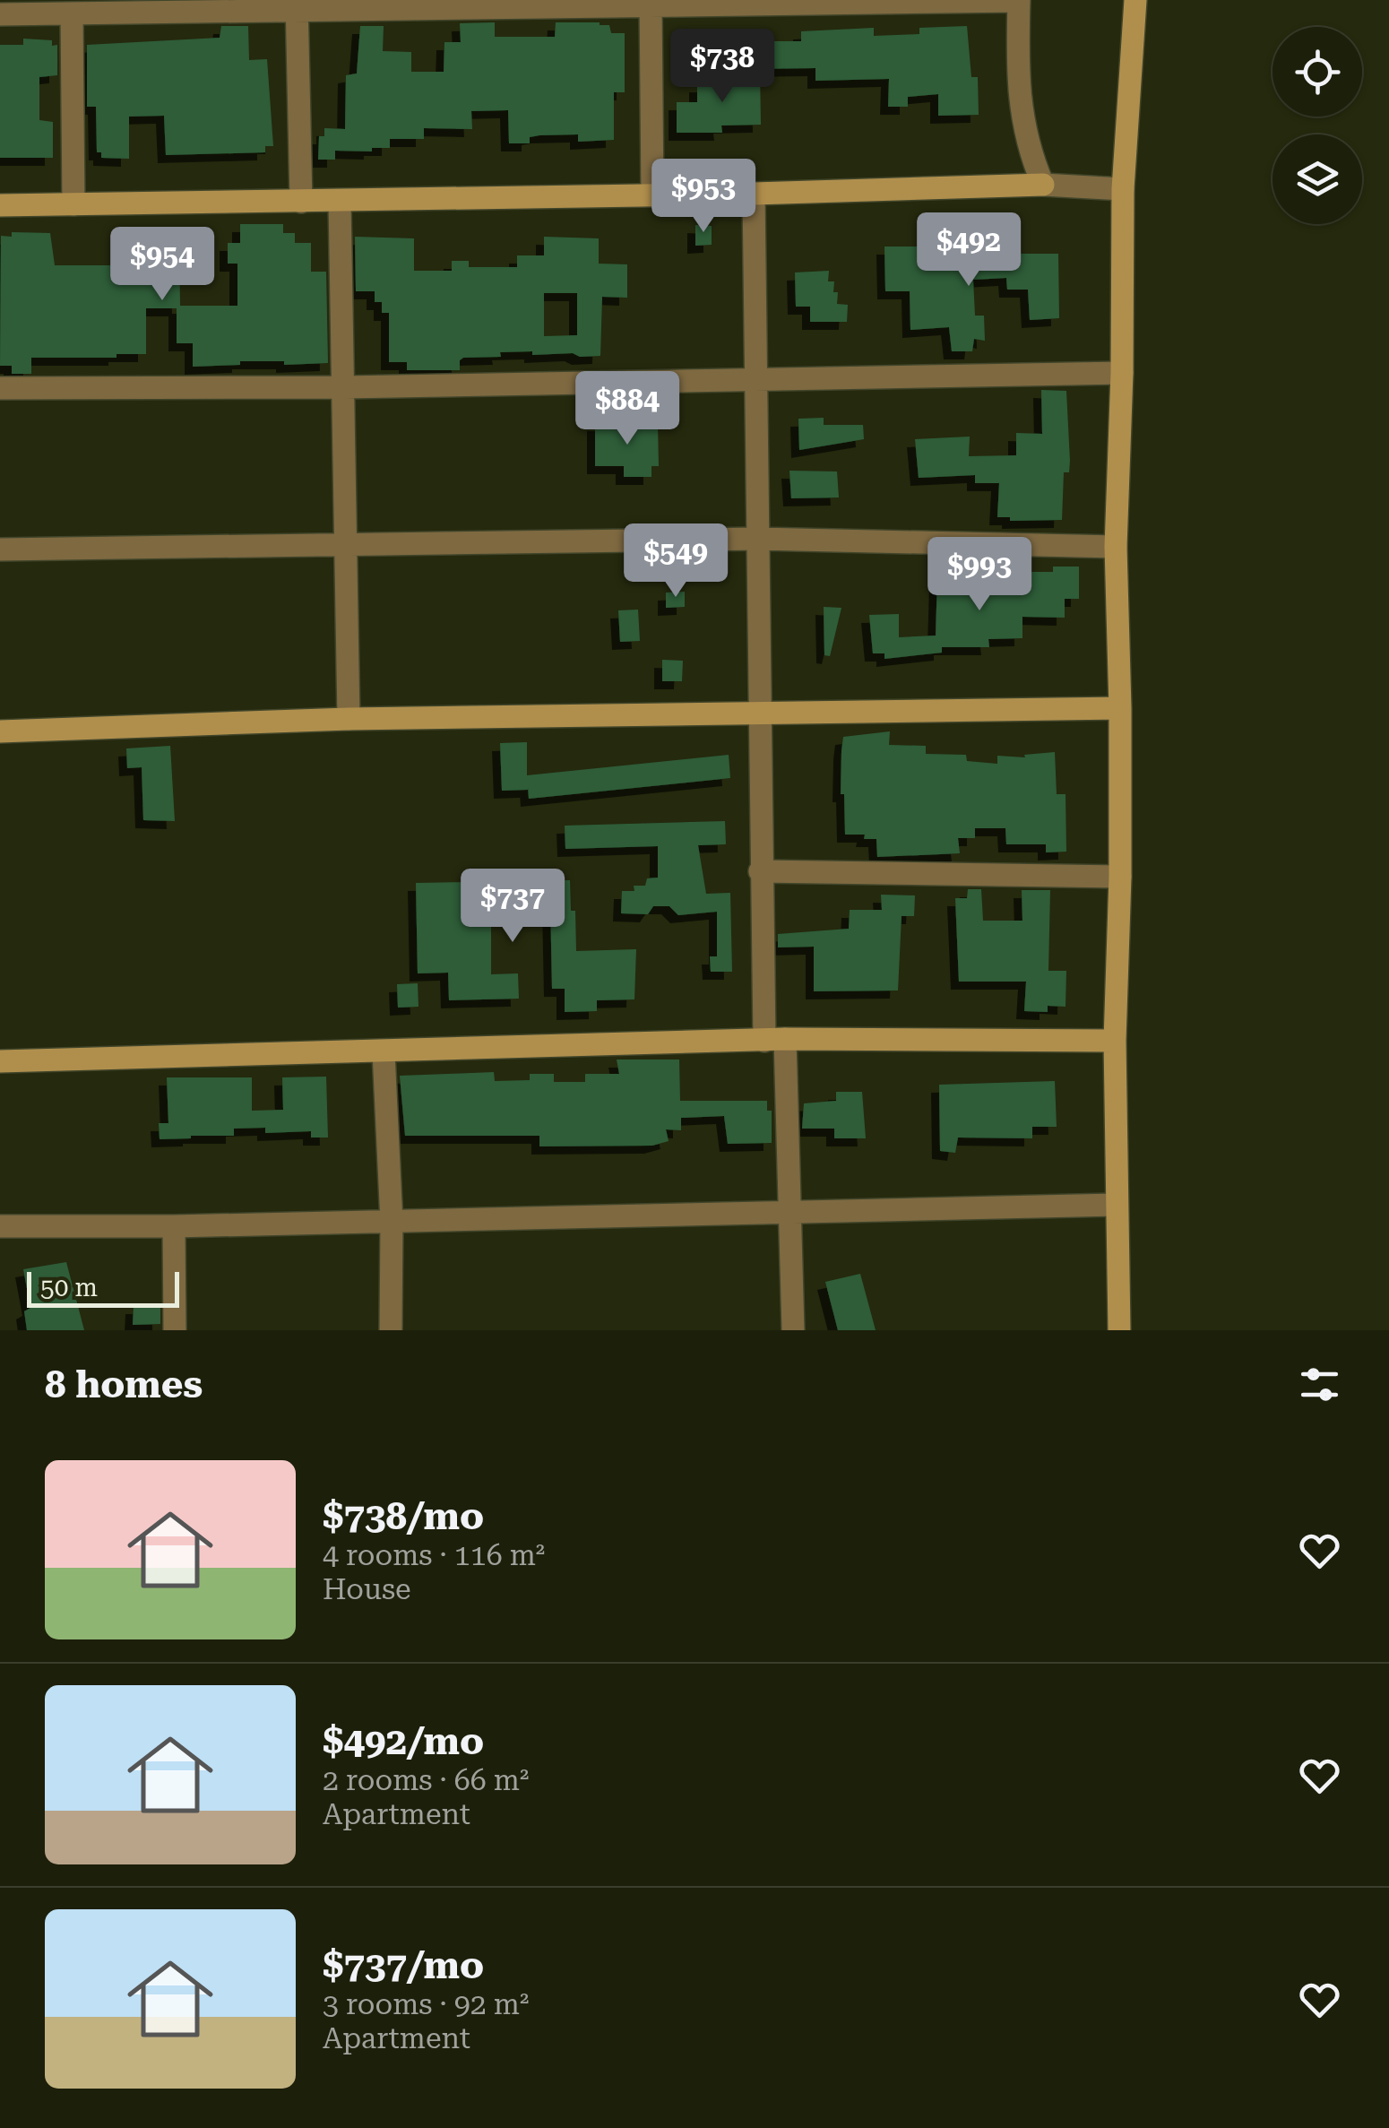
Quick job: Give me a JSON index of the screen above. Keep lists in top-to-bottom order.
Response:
{
  "scale_bar": "50 m",
  "page": {
    "price": [
      "$738",
      "$953",
      "$492",
      "$954",
      "$884",
      "$549",
      "$993",
      "$737"
    ],
    "scale": "50 m",
    "heading": "8 homes",
    "list": [
      {
        "name": "$738/mo",
        "note": "4 rooms · 116 m² · House"
      },
      {
        "name": "$492/mo",
        "note": "2 rooms · 66 m² · Apartment"
      },
      {
        "name": "$737/mo",
        "note": "3 rooms · 92 m² · Apartment"
      }
    ]
  }
}
